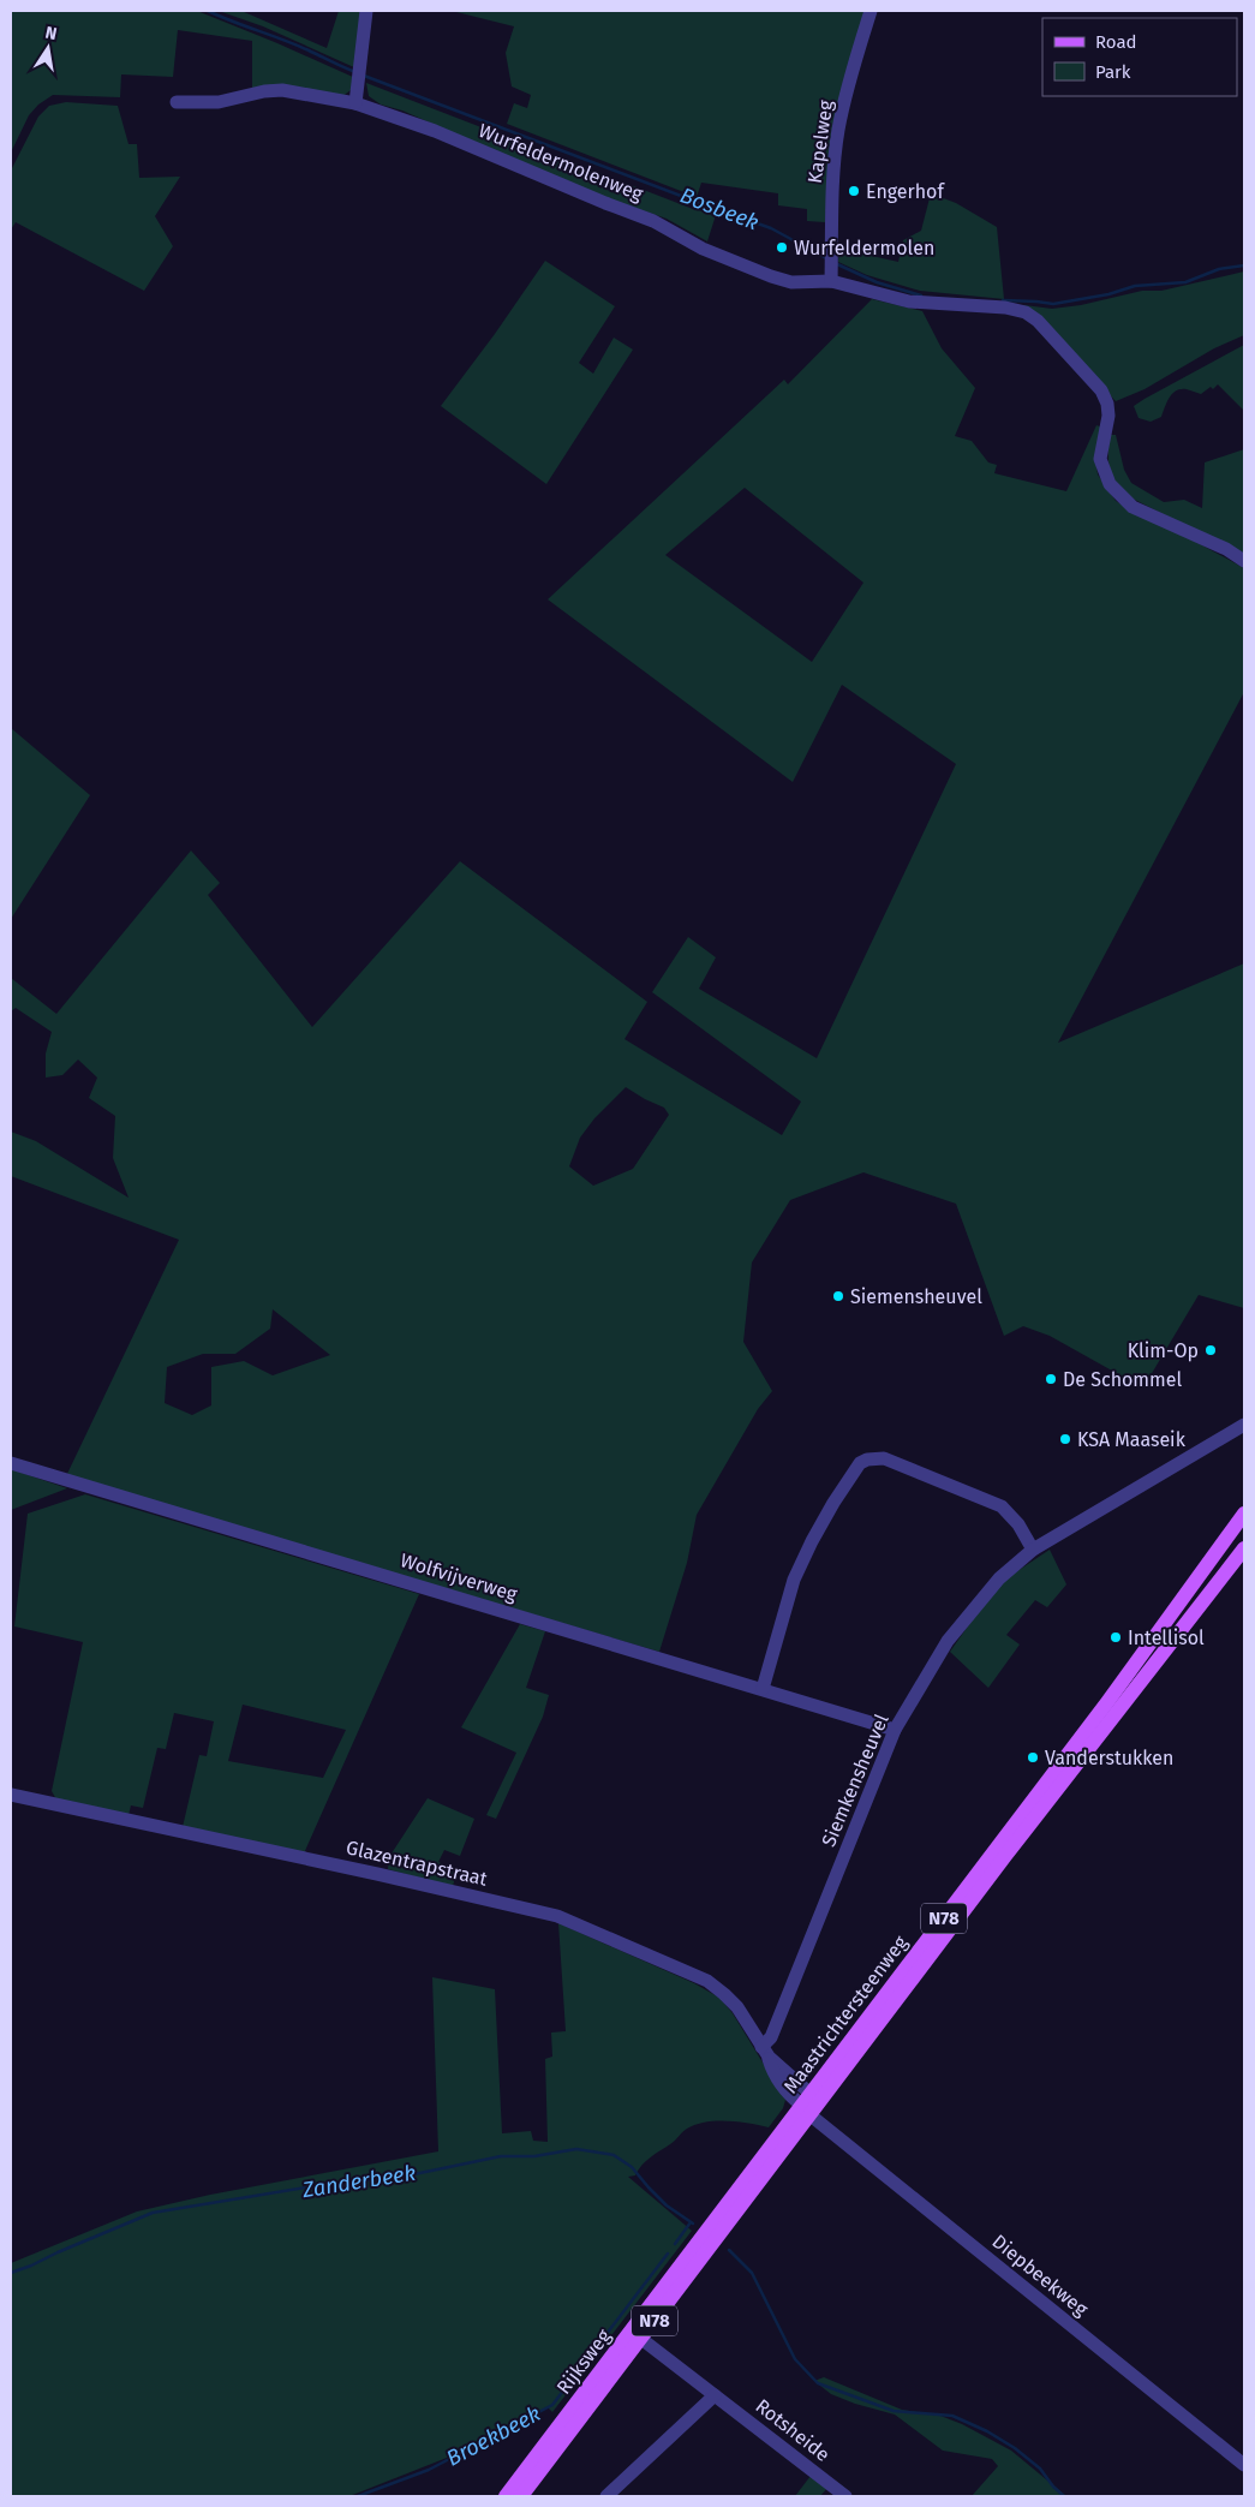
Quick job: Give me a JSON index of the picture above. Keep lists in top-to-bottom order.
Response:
{
  "streets": {
    "main road": ["N78", "Maastrichtersteenweg", "Rijksweg"],
    "street": [
      "Kapelweg",
      "Wurfeldermolenweg",
      "Wolfvijverweg",
      "Siemkensheuvel",
      "Glazentrapstraat",
      "Diepbeekweg",
      "Rotsheide"
    ]
  },
  "crossings": [
    ["Kapelweg", "Wurfeldermolenweg"],
    ["Wolfvijverweg", "Siemkensheuvel"],
    ["Siemkensheuvel", "Glazentrapstraat"],
    ["Glazentrapstraat", "Maastrichtersteenweg"],
    ["Glazentrapstraat", "Diepbeekweg"],
    ["Maastrichtersteenweg", "Diepbeekweg"],
    ["Maastrichtersteenweg", "Rijksweg"],
    ["Rijksweg", "Rotsheide"]
  ],
  "water": ["Bosbeek", "Zanderbeek", "Broekbeek"],
  "places": [
    "Engerhof",
    "Wurfeldermolen",
    "Siemensheuvel",
    "Klim-Op",
    "De Schommel",
    "KSA Maaseik",
    "Intellisol",
    "Vanderstukken"
  ],
  "legend": ["Road", "Park"],
  "north": "top"
}
